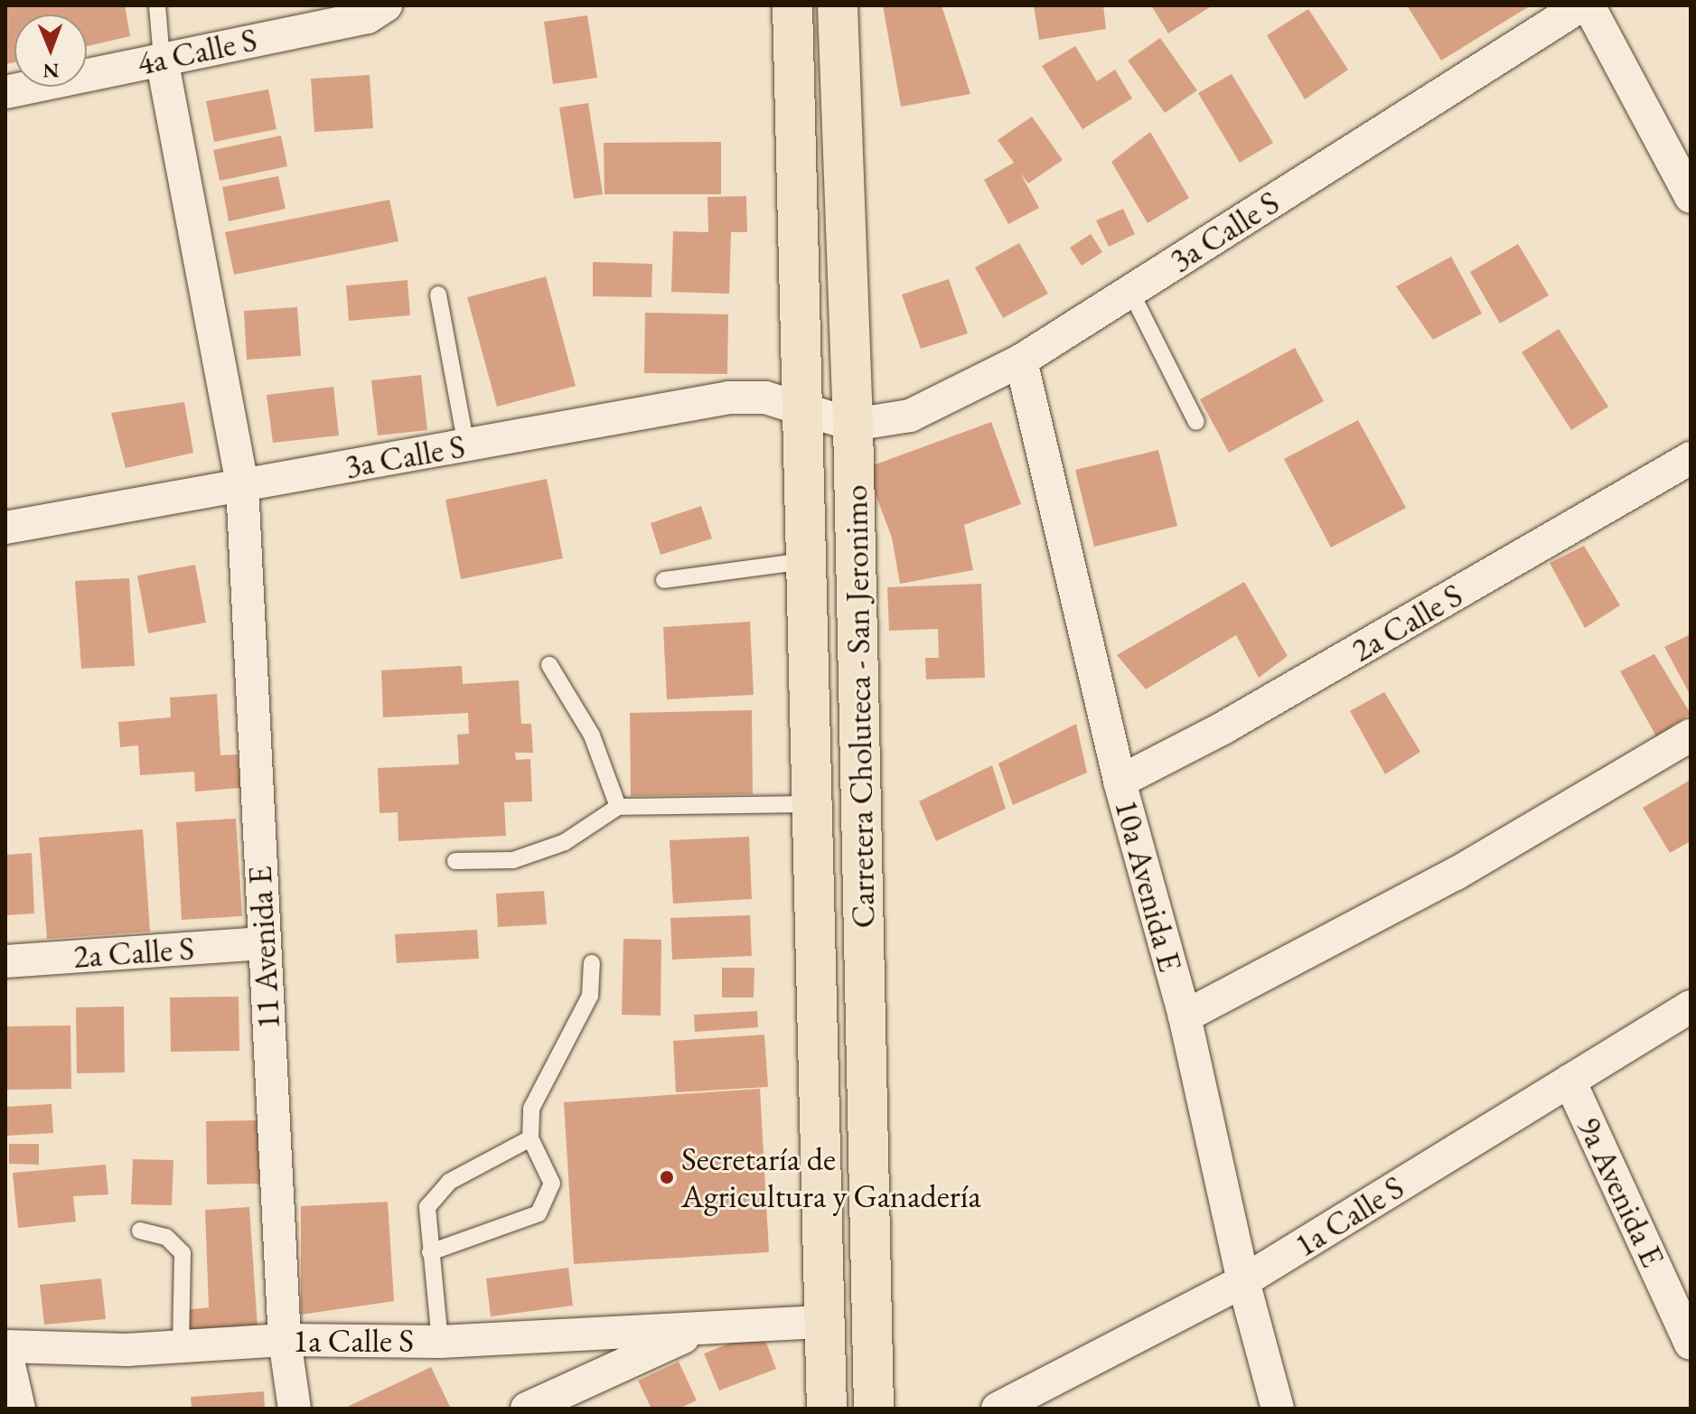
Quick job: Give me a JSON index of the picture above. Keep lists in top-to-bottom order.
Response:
{
  "streets": {
    "highway": ["Carretera Choluteca - San Jeronimo"],
    "street": [
      "4a Calle S",
      "3a Calle S",
      "2a Calle S",
      "10a Avenida E",
      "11 Avenida E",
      "9a Avenida E",
      "1a Calle S"
    ]
  },
  "crossings": [
    ["4a Calle S", "11 Avenida E"],
    ["3a Calle S", "Carretera Choluteca - San Jeronimo"],
    ["3a Calle S", "10a Avenida E"],
    ["3a Calle S", "11 Avenida E"],
    ["2a Calle S", "10a Avenida E"],
    ["2a Calle S", "11 Avenida E"],
    ["Carretera Choluteca - San Jeronimo", "1a Calle S"],
    ["10a Avenida E", "1a Calle S"],
    ["11 Avenida E", "1a Calle S"],
    ["9a Avenida E", "1a Calle S"]
  ],
  "places": ["Secretaría de Agricultura y Ganadería"],
  "north": "bottom"
}
